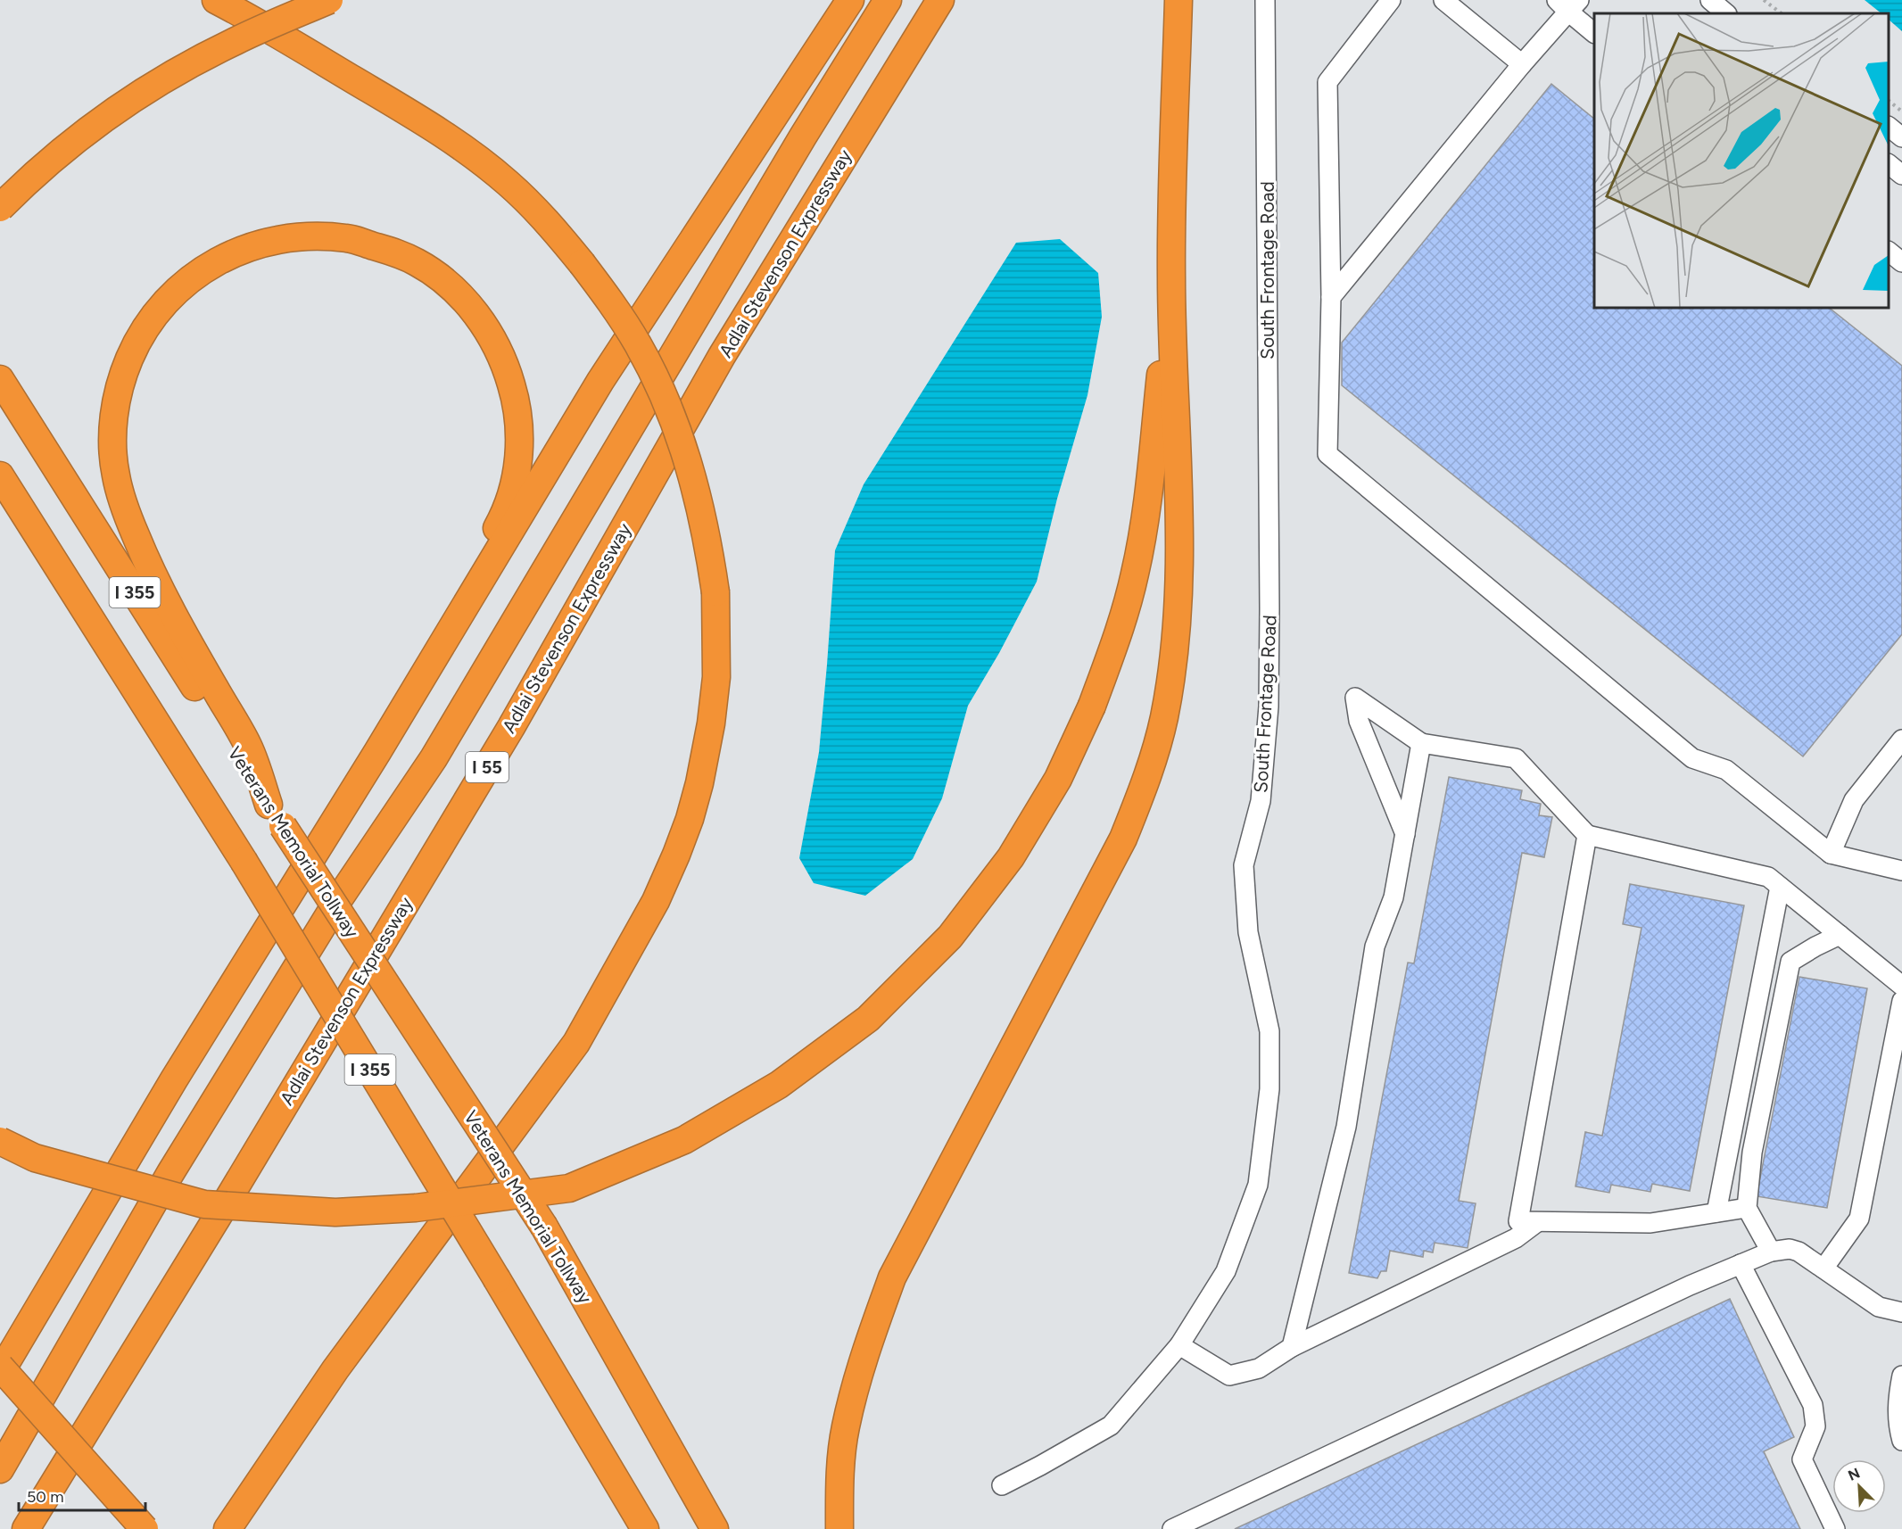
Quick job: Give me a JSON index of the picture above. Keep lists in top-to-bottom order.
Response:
{
  "streets": {
    "highway": [
      "Adlai Stevenson Expressway",
      "I 355",
      "I 55",
      "Veterans Memorial Tollway"
    ],
    "street": ["South Frontage Road"]
  },
  "scale_bar": "50 m",
  "north": "top left"
}
